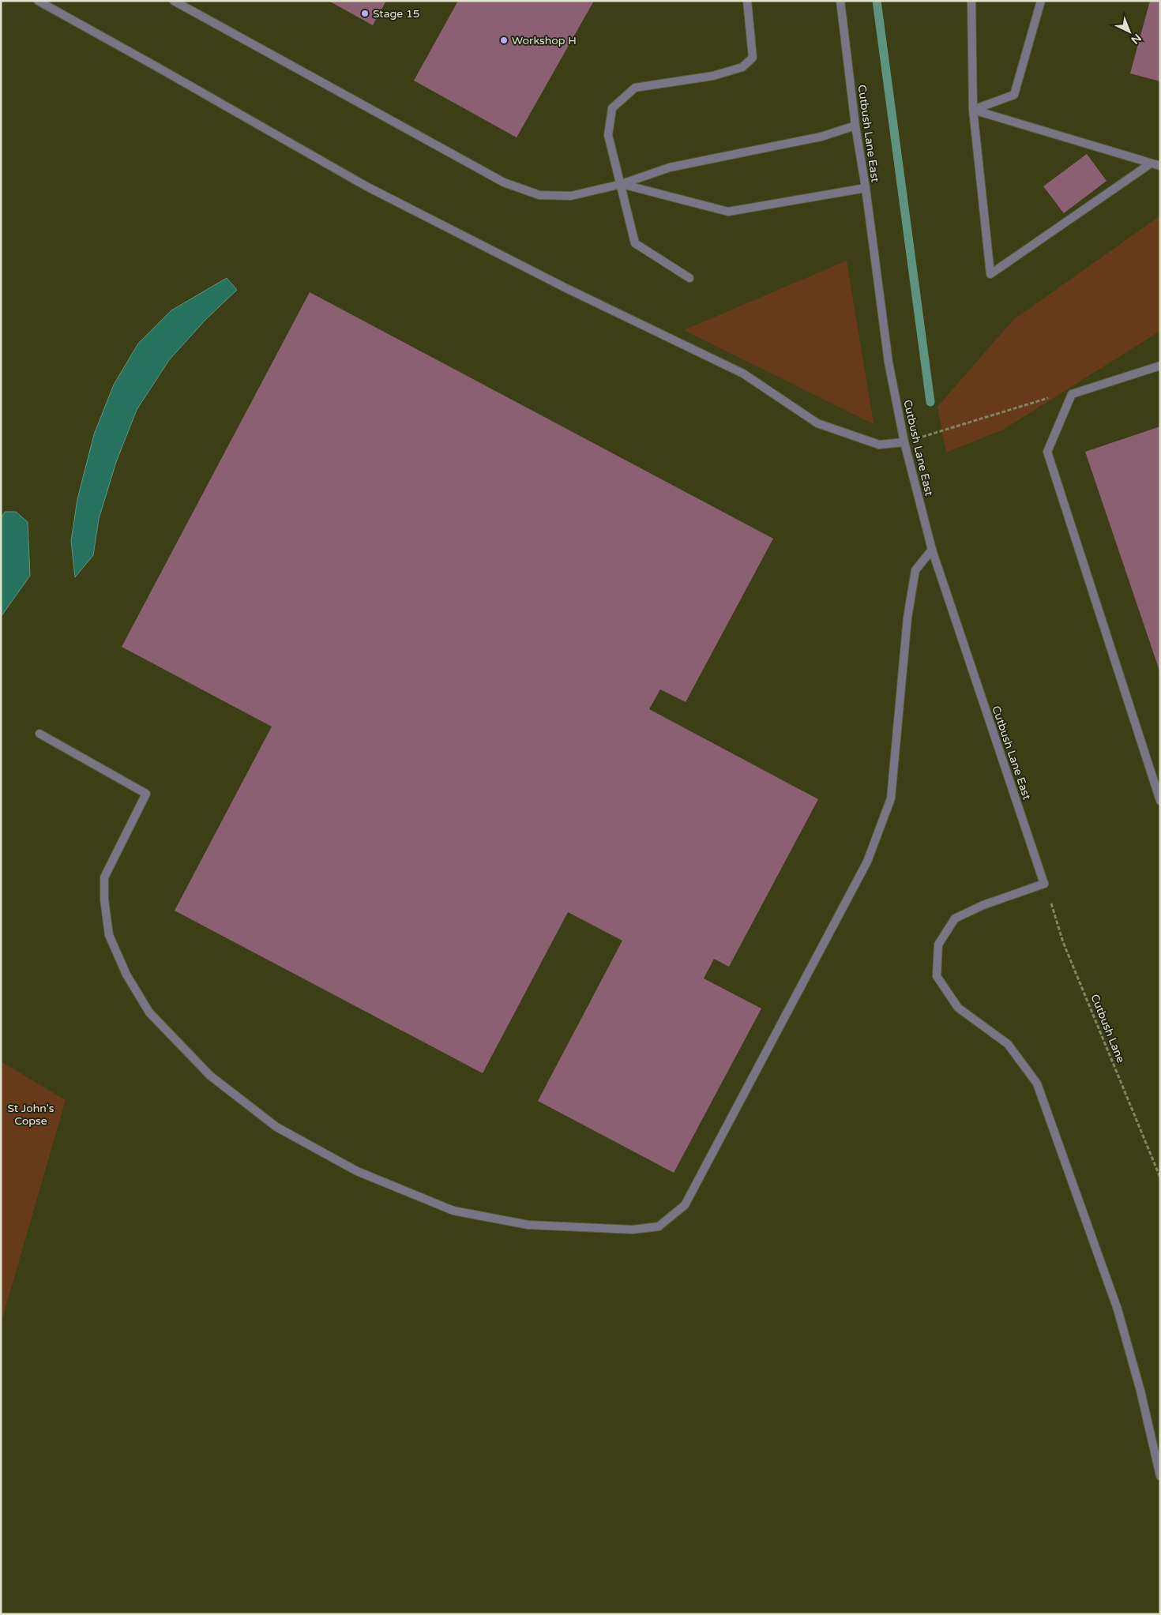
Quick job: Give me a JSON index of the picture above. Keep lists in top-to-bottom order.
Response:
{
  "streets": {
    "street": ["Cutbush Lane East"],
    "path": ["Cutbush Lane"]
  },
  "crossings": [
    ["Cutbush Lane East", "Cutbush Lane"]
  ],
  "parks": ["St John's Copse"],
  "places": ["Stage 15", "Workshop H"],
  "north": "bottom right"
}
